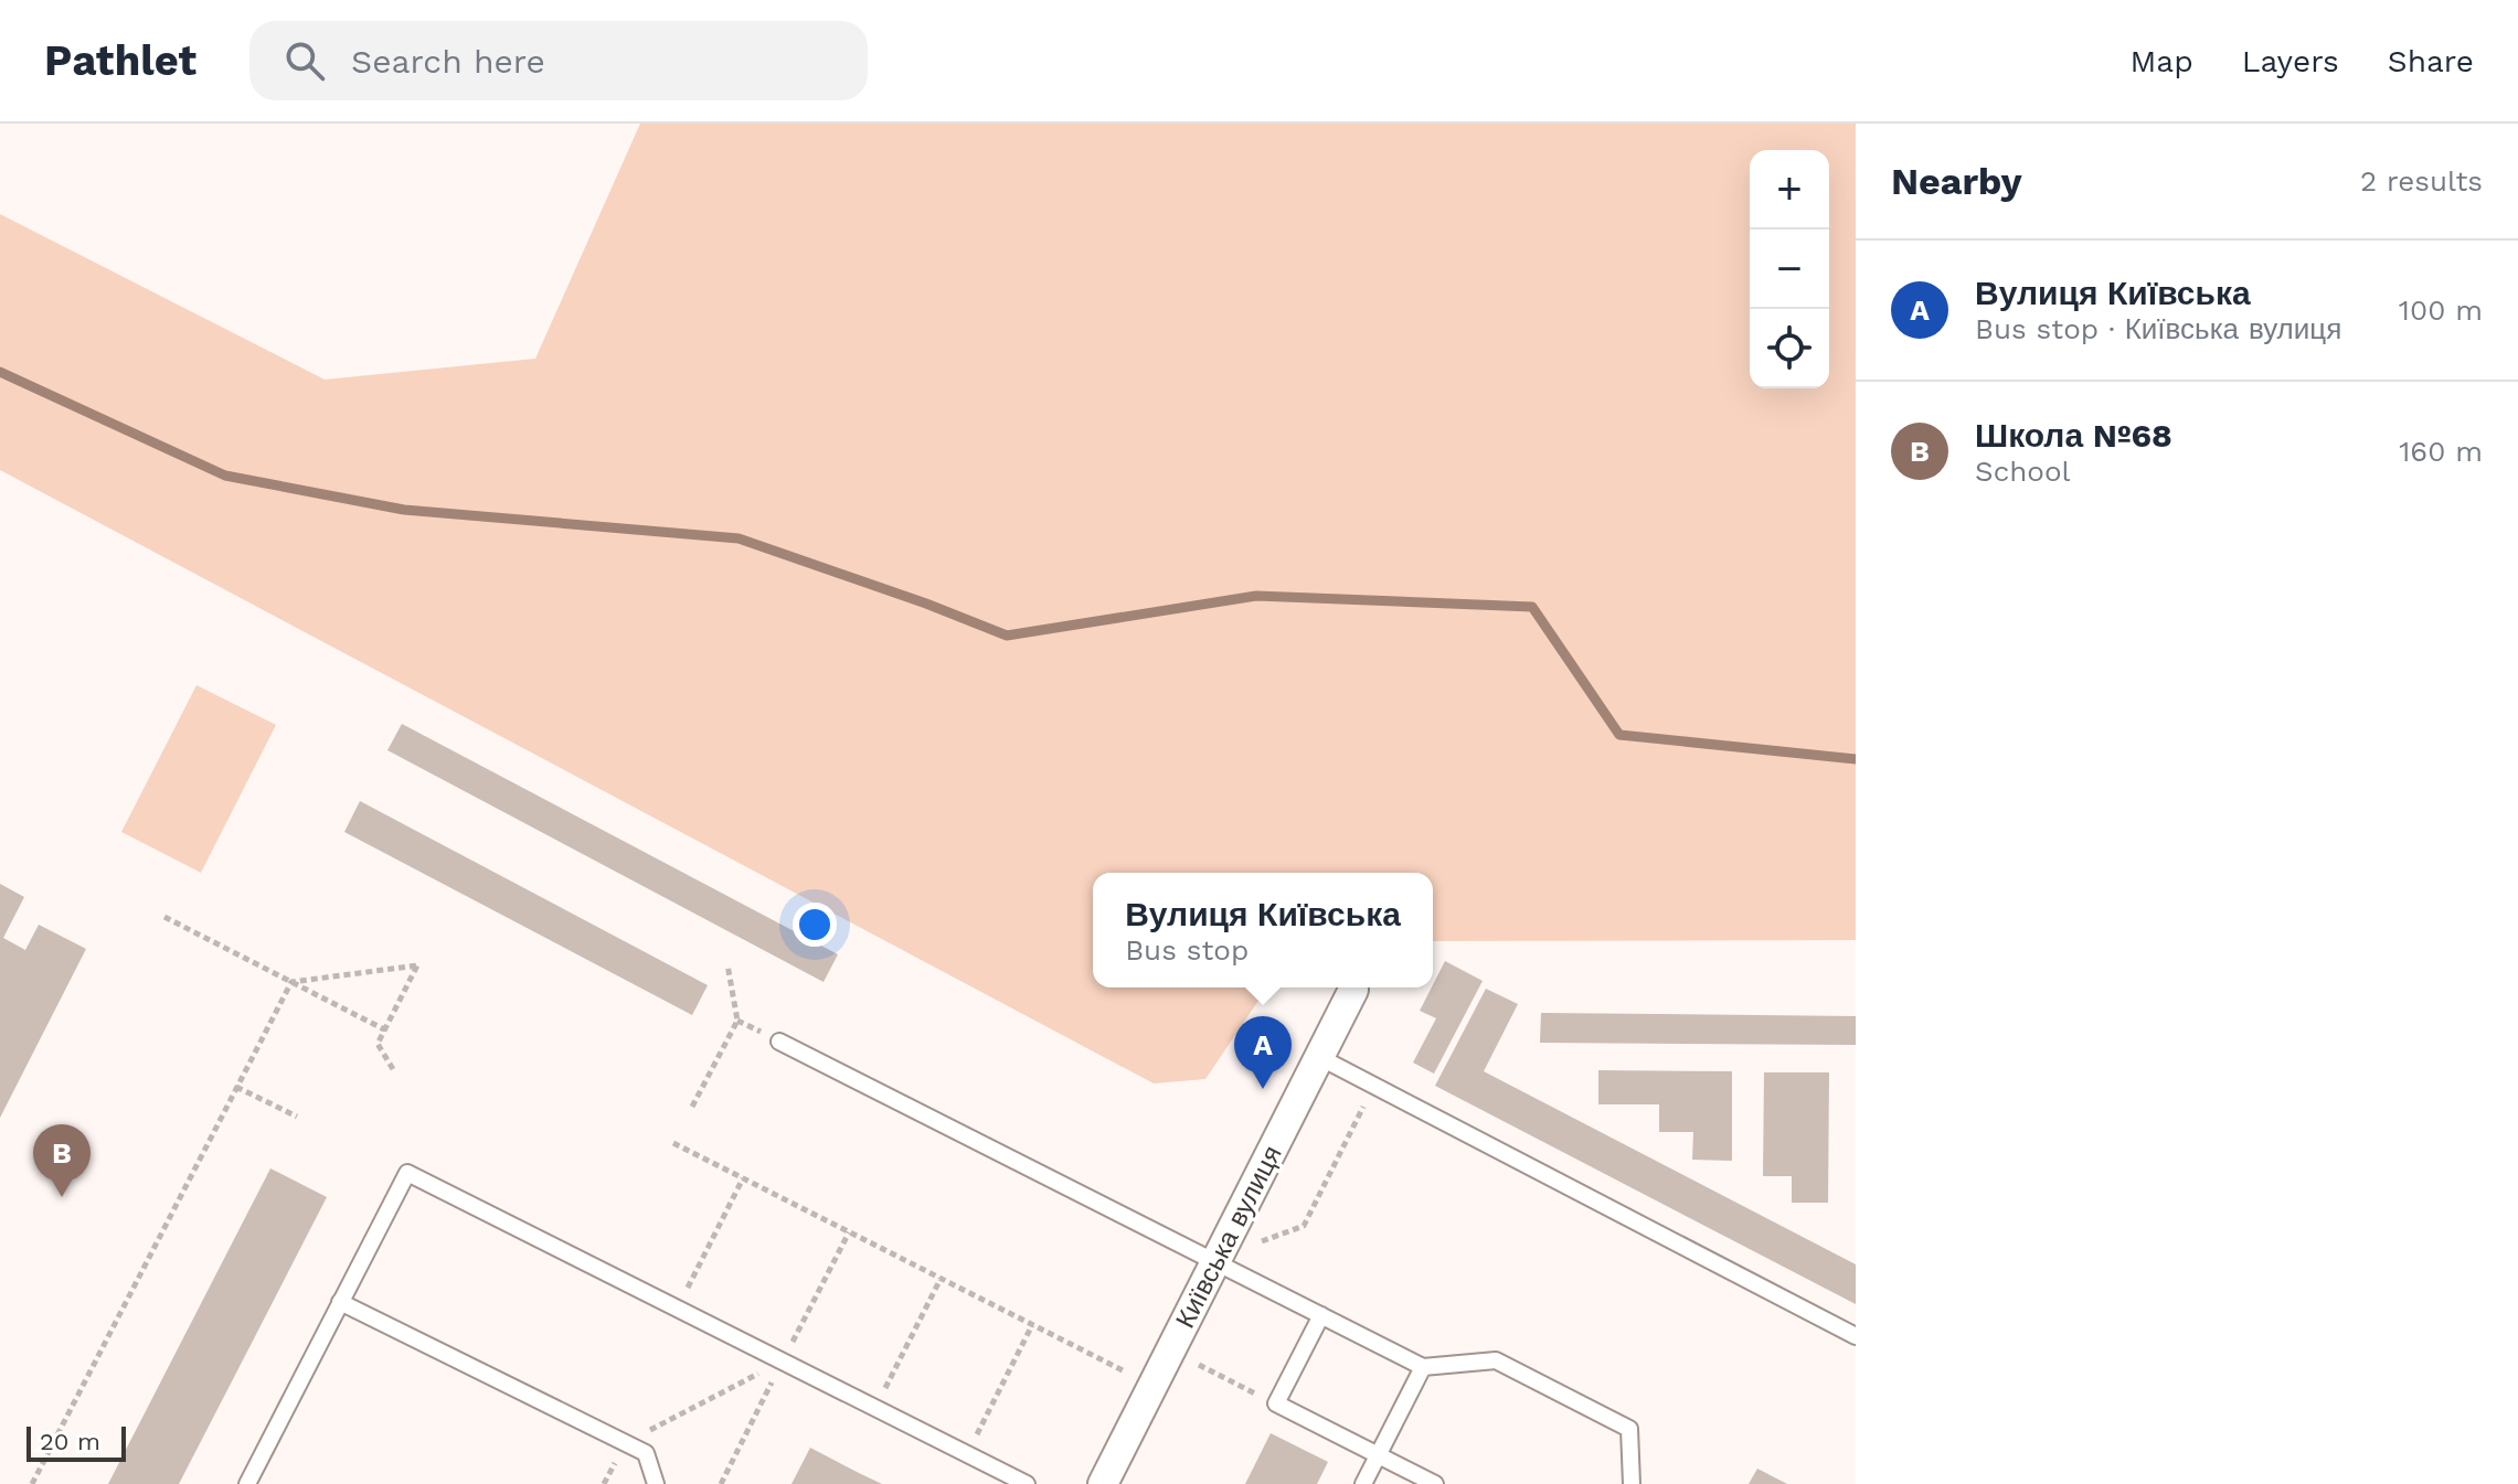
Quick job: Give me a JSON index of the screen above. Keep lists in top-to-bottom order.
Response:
{
  "streets": {
    "street": ["Київська вулиця"]
  },
  "scale_bar": "20 m",
  "page": {
    "header": "Pathlet",
    "search": "Search here",
    "nav": ["Map", "Layers", "Share"],
    "heading": ["Nearby", "2 results"],
    "map_buttons": ["+", "−"],
    "list": [
      {
        "mark": "A",
        "name": "Вулиця Київська",
        "note": "Bus stop · Київська вулиця",
        "value": "100 m"
      },
      {
        "mark": "B",
        "name": "Школа №68",
        "note": "School",
        "value": "160 m"
      }
    ],
    "popup": ["Вулиця Київська", "Bus stop"],
    "pins": ["A", "B"],
    "scale": "20 m"
  }
}
